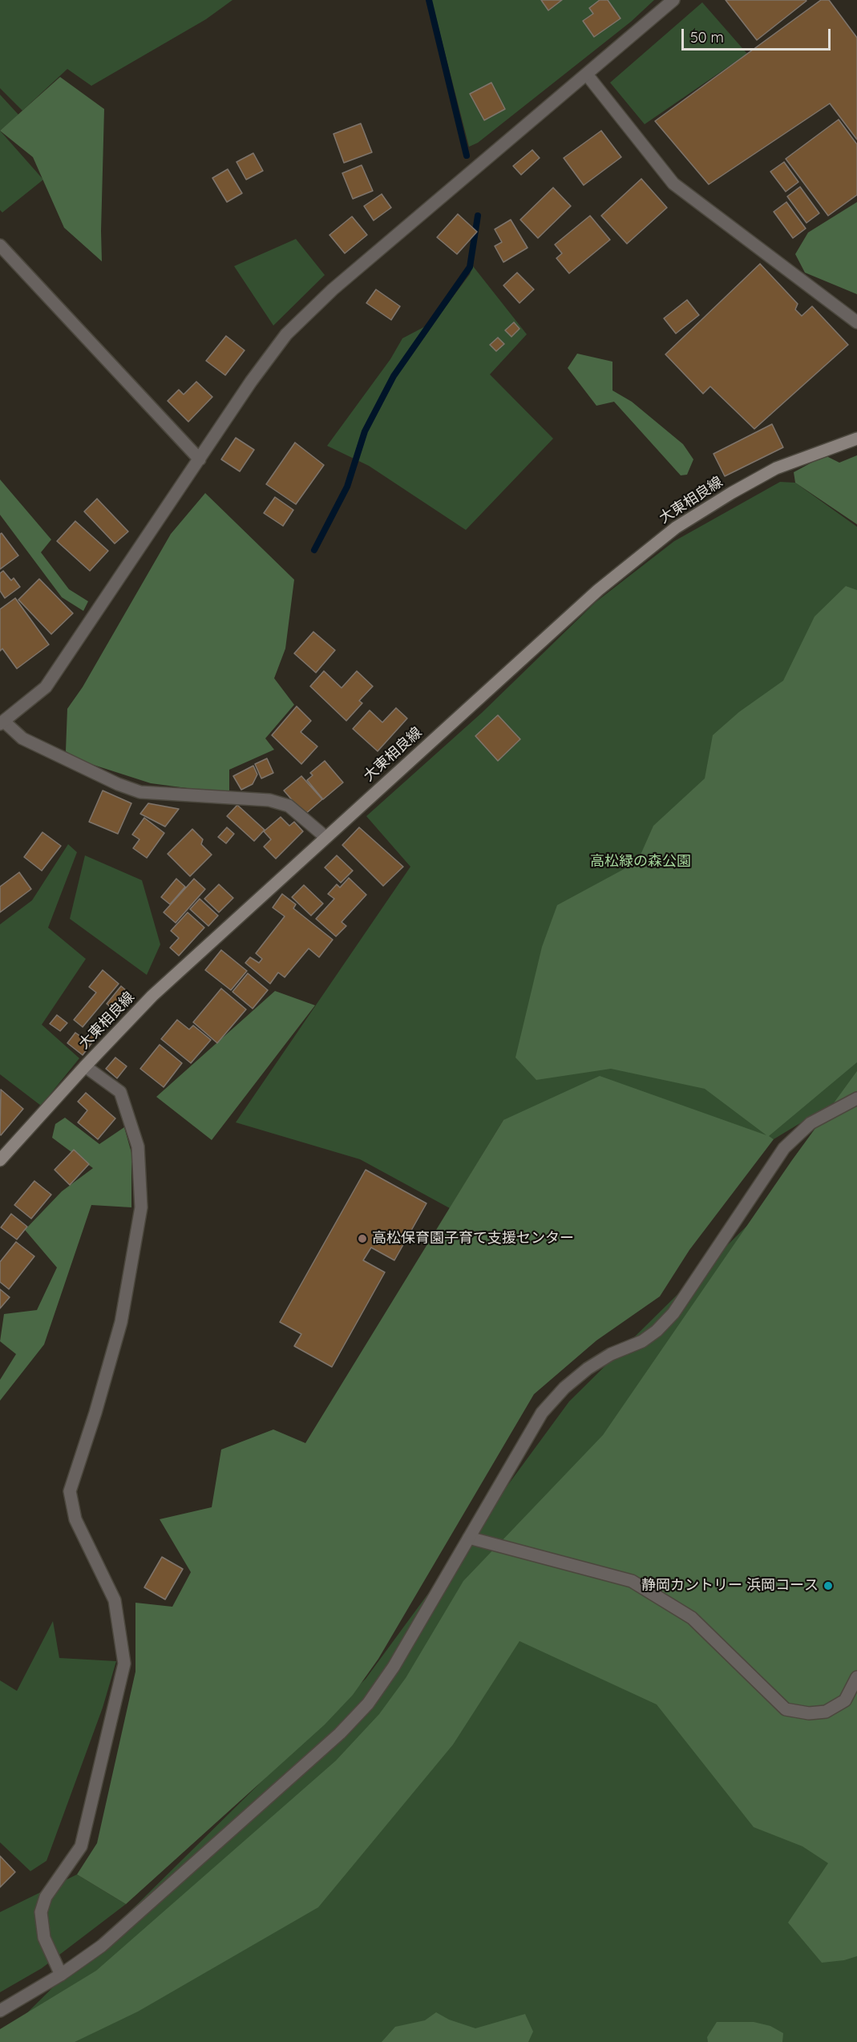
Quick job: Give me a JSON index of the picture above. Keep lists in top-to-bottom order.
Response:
{
  "streets": {
    "main road": ["大東相良線"]
  },
  "parks": ["高松緑の森公園"],
  "places": ["高松保育園子育て支援センター", "静岡カントリー 浜岡コース"],
  "scale_bar": "50 m"
}
